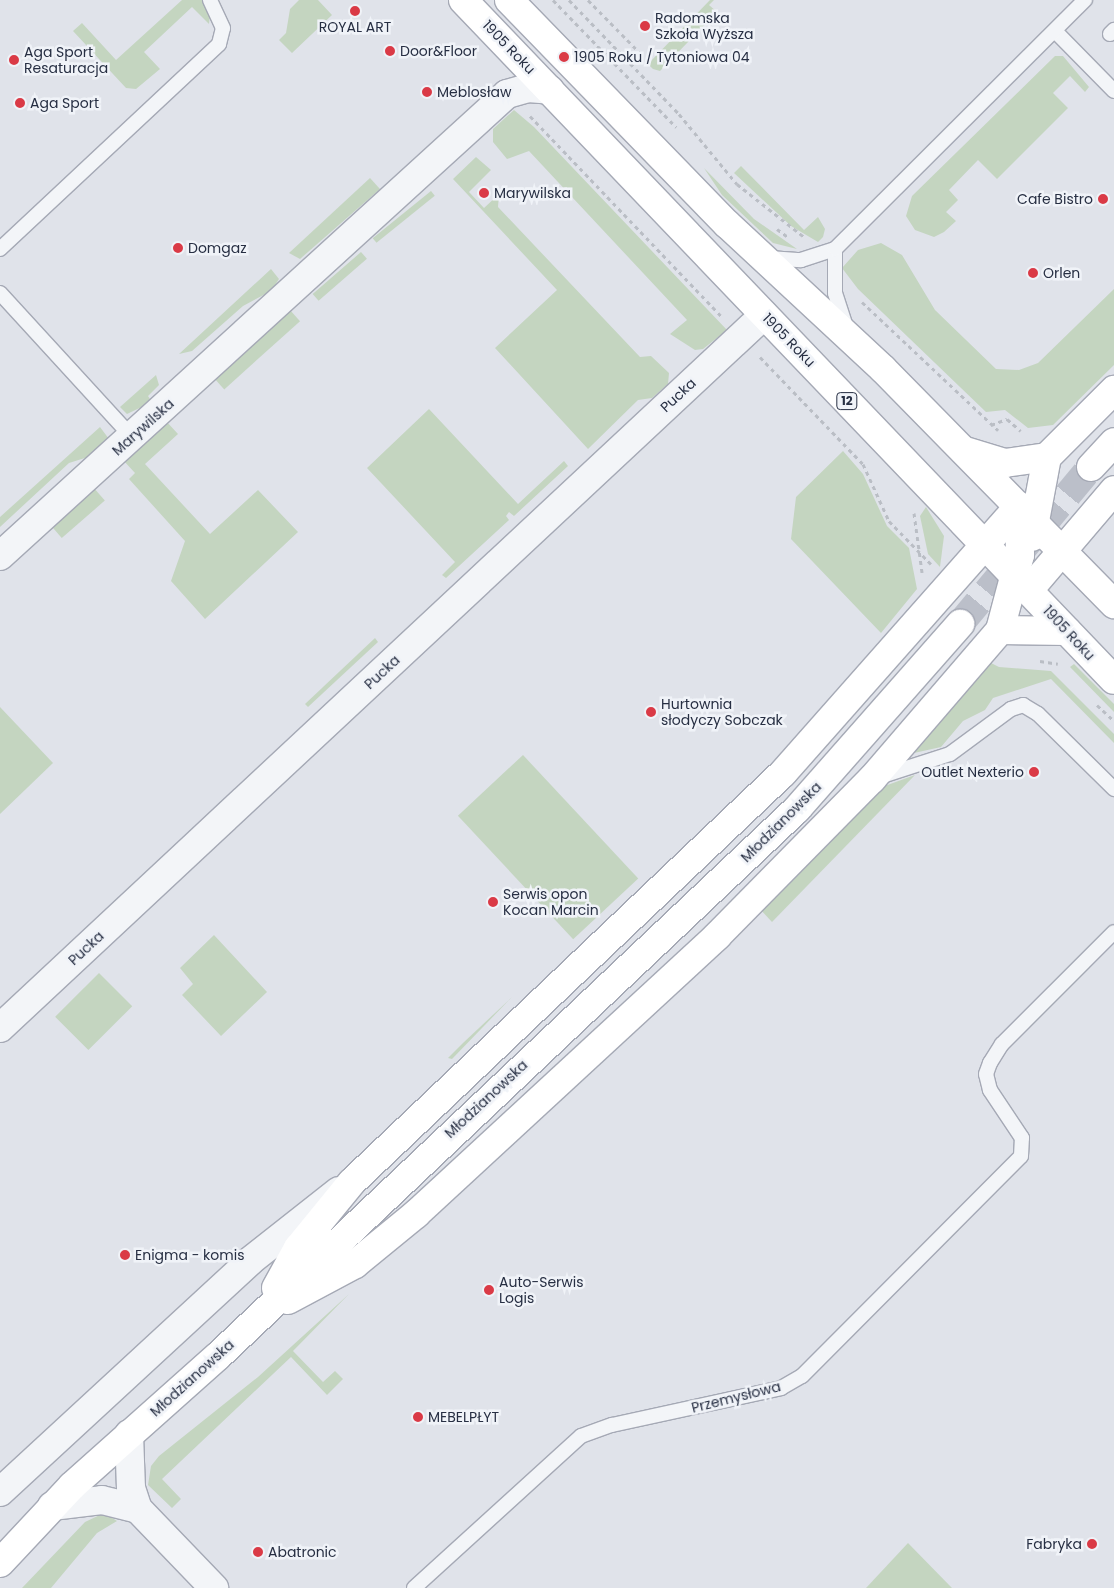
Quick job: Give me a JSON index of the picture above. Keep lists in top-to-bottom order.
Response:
{
  "streets": {
    "main road": ["1905 Roku", "12", "Młodzianowska"],
    "street": ["Pucka", "Marywilska"],
    "lane": ["Przemysłowa"]
  },
  "crossings": [
    ["1905 Roku", "Pucka"],
    ["1905 Roku", "Marywilska"]
  ],
  "places": [
    "ROYAL ART",
    "Radomska Szkoła Wyższa",
    "Door&Floor",
    "1905 Roku / Tytoniowa 04",
    "Aga Sport Resaturacja",
    "Meblosław",
    "Aga Sport",
    "Marywilska",
    "Cafe Bistro",
    "Domgaz",
    "Orlen",
    "Hurtownia słodyczy Sobczak",
    "Outlet Nexterio",
    "Serwis opon Kocan Marcin",
    "Enigma - komis",
    "Auto-Serwis Logis",
    "MEBELPŁYT",
    "Fabryka",
    "Abatronic"
  ]
}
